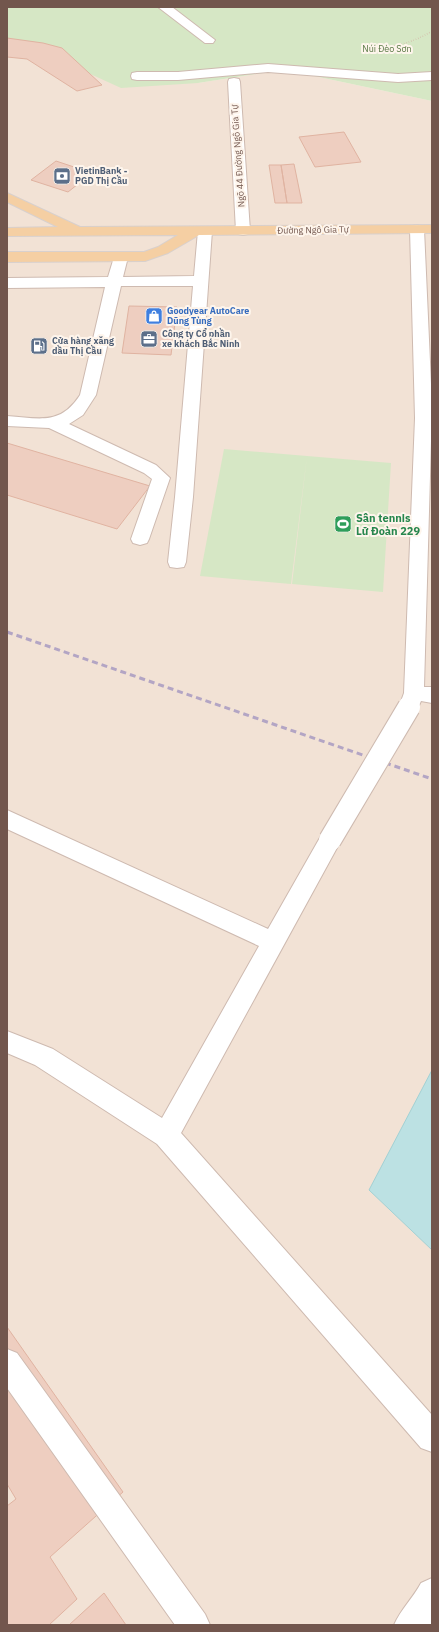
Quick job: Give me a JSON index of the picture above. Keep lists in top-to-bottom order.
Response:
{
  "streets": {
    "main road": ["Đường Ngô Gia Tự"],
    "street": ["Ngõ 44 Đường Ngô Gia Tự"]
  },
  "crossings": [
    ["Ngõ 44 Đường Ngô Gia Tự", "Đường Ngô Gia Tự"]
  ],
  "parks": ["Núi Đèo Sơn"],
  "places": {
    "bank": ["VietinBank - PGD Thị Cầu"],
    "shop": ["Goodyear AutoCare Dũng Tùng"],
    "office": ["Công ty Cổ phần xe khách Bắc Ninh"],
    "fuel station": ["Cửa hàng xăng dầu Thị Cầu"],
    "sports": ["Sân tennis Lữ Đoàn 229"]
  }
}
